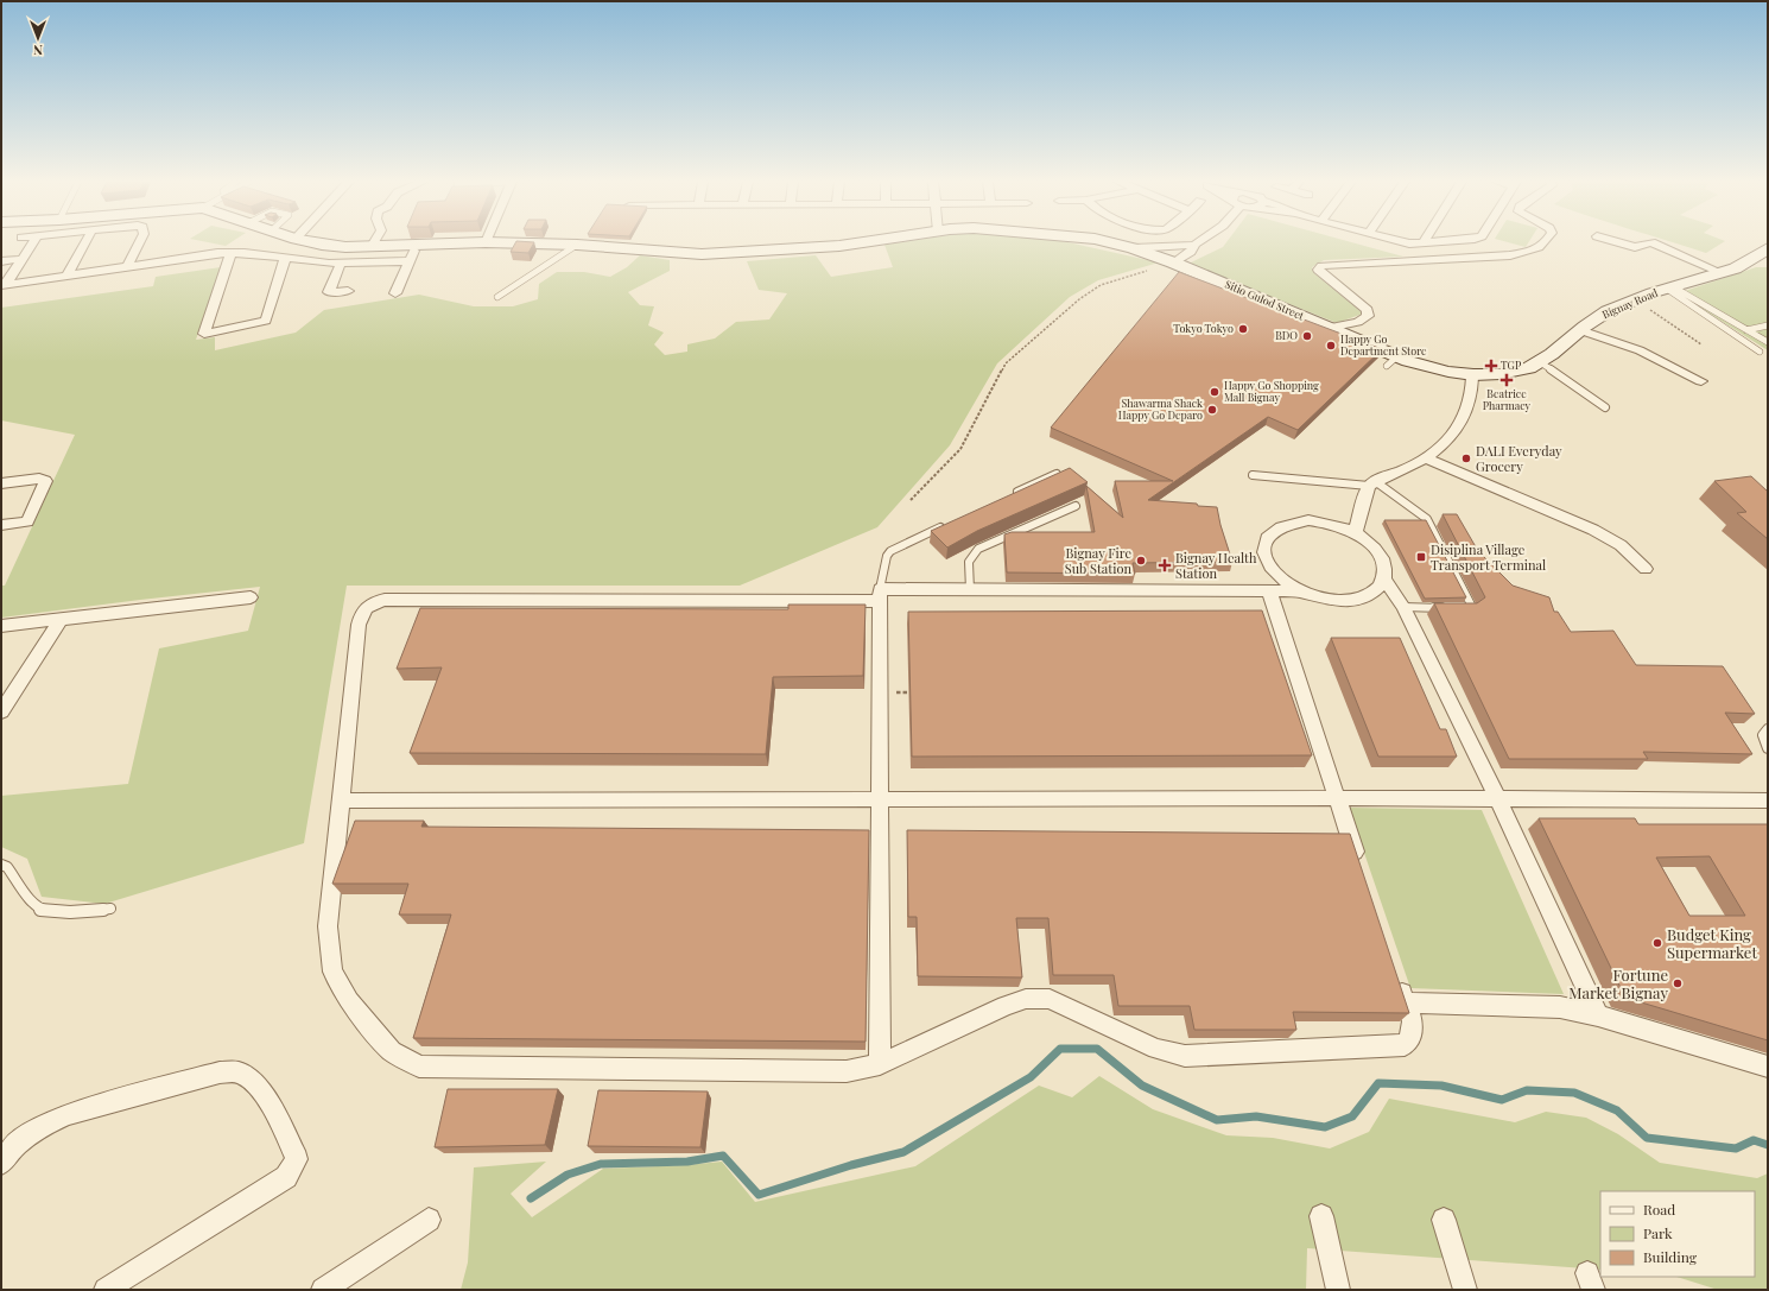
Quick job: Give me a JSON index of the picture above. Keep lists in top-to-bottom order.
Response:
{
  "streets": {
    "main road": ["Sitio Gulod Street", "Bignay Road"]
  },
  "crossings": [
    ["Sitio Gulod Street", "Bignay Road"]
  ],
  "places": {
    "other": [
      "Tokyo Tokyo",
      "BDO",
      "Happy Go Department Store",
      "Happy Go Shopping Mall Bignay",
      "Shawarma Shack Happy Go Deparo",
      "DALI Everyday Grocery",
      "Bignay Fire Sub Station",
      "Budget King Supermarket",
      "Fortune Market Bignay"
    ],
    "health": ["TGP", "Beatrice Pharmacy", "Bignay Health Station"],
    "transit": ["Disiplina Village Transport Terminal"]
  },
  "legend": ["Road", "Park", "Building"],
  "north": "bottom"
}
